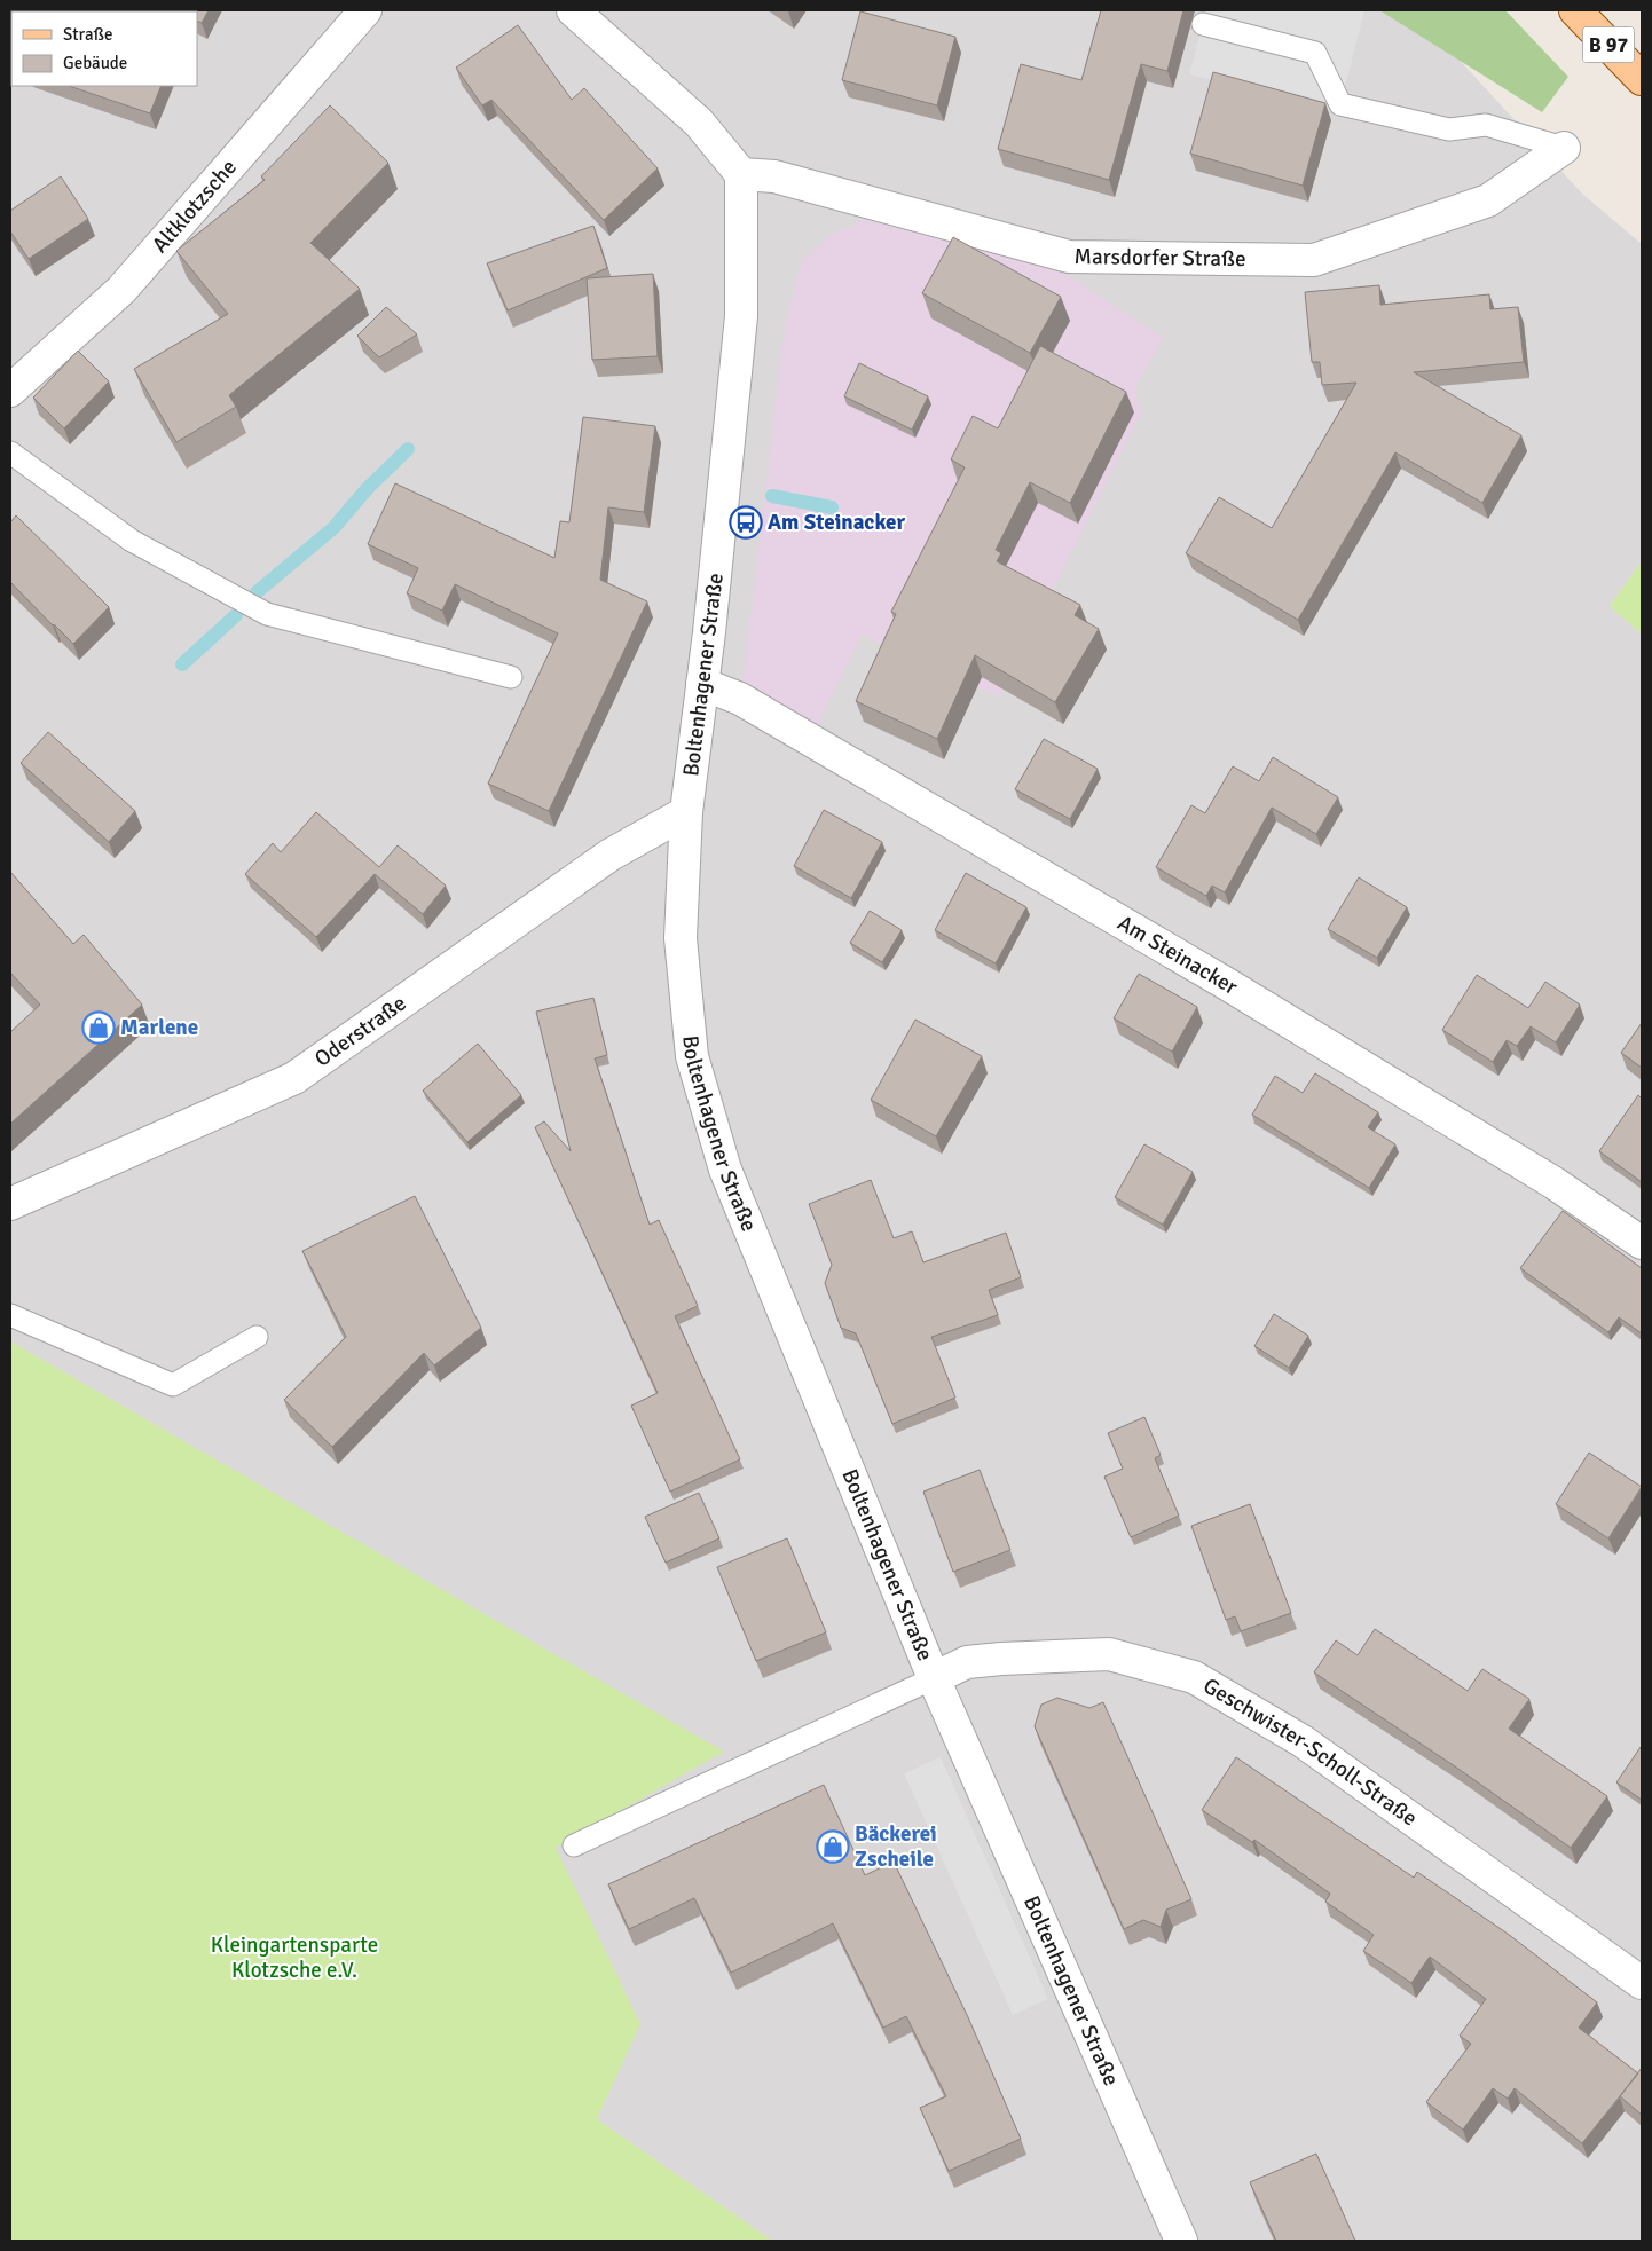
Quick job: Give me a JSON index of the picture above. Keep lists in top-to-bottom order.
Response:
{
  "streets": {
    "main road": ["B 97"],
    "street": [
      "Altklotzsche",
      "Marsdorfer Straße",
      "Boltenhagener Straße",
      "Am Steinacker",
      "Oderstraße",
      "Geschwister-Scholl-Straße"
    ]
  },
  "crossings": [
    ["Marsdorfer Straße", "Boltenhagener Straße"],
    ["Boltenhagener Straße", "Am Steinacker"],
    ["Boltenhagener Straße", "Oderstraße"],
    ["Boltenhagener Straße", "Geschwister-Scholl-Straße"]
  ],
  "parks": ["Kleingartensparte Klotzsche e.V."],
  "places": {
    "bus stop": ["Am Steinacker"],
    "shop": ["Marlene", "Bäckerei Zscheile"]
  },
  "legend": ["Straße", "Gebäude"]
}
